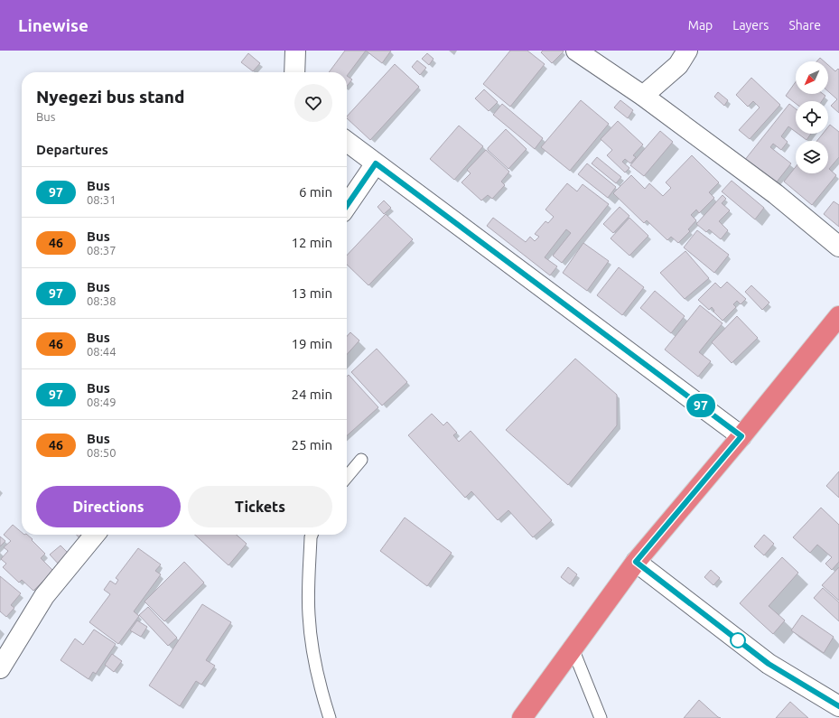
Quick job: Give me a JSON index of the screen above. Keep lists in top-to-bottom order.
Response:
{
  "lines": ["bus line 97"],
  "north": "bottom left",
  "page": {
    "header": "Linewise",
    "nav": ["Map", "Layers", "Share"],
    "on_map": "97",
    "heading": [
      ["Nyegezi bus stand", "Bus"],
      "Departures"
    ],
    "list": [
      {
        "mark": "97",
        "name": "Bus",
        "note": "08:31",
        "value": "6 min"
      },
      {
        "mark": "46",
        "name": "Bus",
        "note": "08:37",
        "value": "12 min"
      },
      {
        "mark": "97",
        "name": "Bus",
        "note": "08:38",
        "value": "13 min"
      },
      {
        "mark": "46",
        "name": "Bus",
        "note": "08:44",
        "value": "19 min"
      },
      {
        "mark": "97",
        "name": "Bus",
        "note": "08:49",
        "value": "24 min"
      },
      {
        "mark": "46",
        "name": "Bus",
        "note": "08:50",
        "value": "25 min"
      }
    ],
    "buttons": ["Directions", "Tickets"]
  }
}
